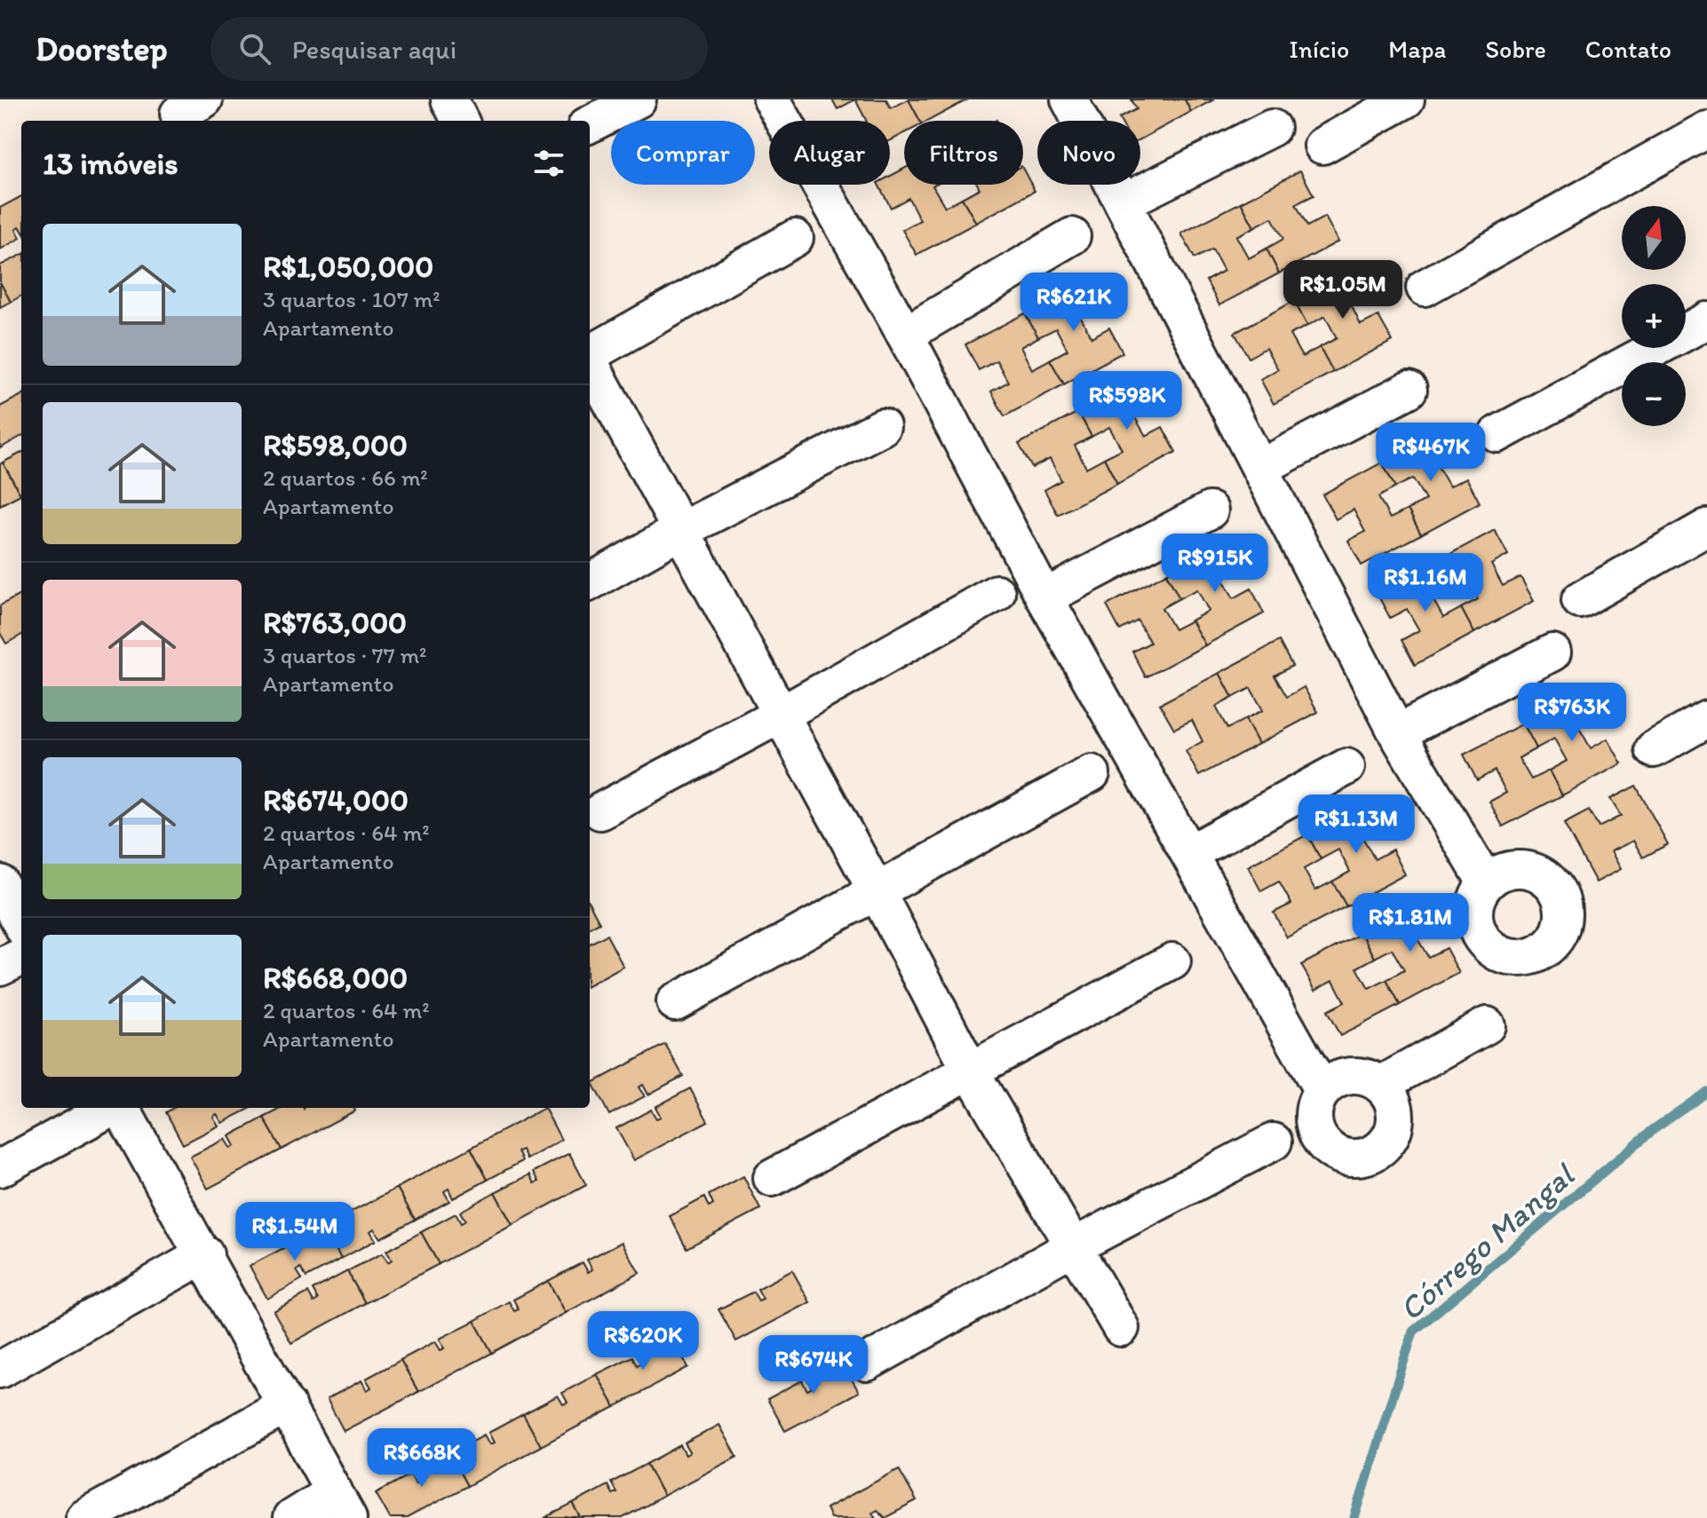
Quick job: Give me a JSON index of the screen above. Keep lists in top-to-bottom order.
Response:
{
  "water": ["Córrego Mangal"],
  "north": "top",
  "page": {
    "header": "Doorstep",
    "search": "Pesquisar aqui",
    "nav": [
      "Início",
      "Mapa",
      "Sobre",
      "Contato"
    ],
    "chip": [
      "Comprar",
      "Alugar",
      "Filtros",
      "Novo"
    ],
    "heading": "13 imóveis",
    "map_buttons": ["+", "−"],
    "list": [
      {
        "name": "R$1,050,000",
        "note": "3 quartos · 107 m² · Apartamento"
      },
      {
        "name": "R$598,000",
        "note": "2 quartos · 66 m² · Apartamento"
      },
      {
        "name": "R$763,000",
        "note": "3 quartos · 77 m² · Apartamento"
      },
      {
        "name": "R$674,000",
        "note": "2 quartos · 64 m² · Apartamento"
      },
      {
        "name": "R$668,000",
        "note": "2 quartos · 64 m² · Apartamento"
      }
    ],
    "price": [
      "R$1.05M",
      "R$621K",
      "R$598K",
      "R$467K",
      "R$915K",
      "R$1.16M",
      "R$763K",
      "R$1.13M",
      "R$1.81M",
      "R$1.54M",
      "R$620K",
      "R$674K",
      "R$668K"
    ]
  }
}
